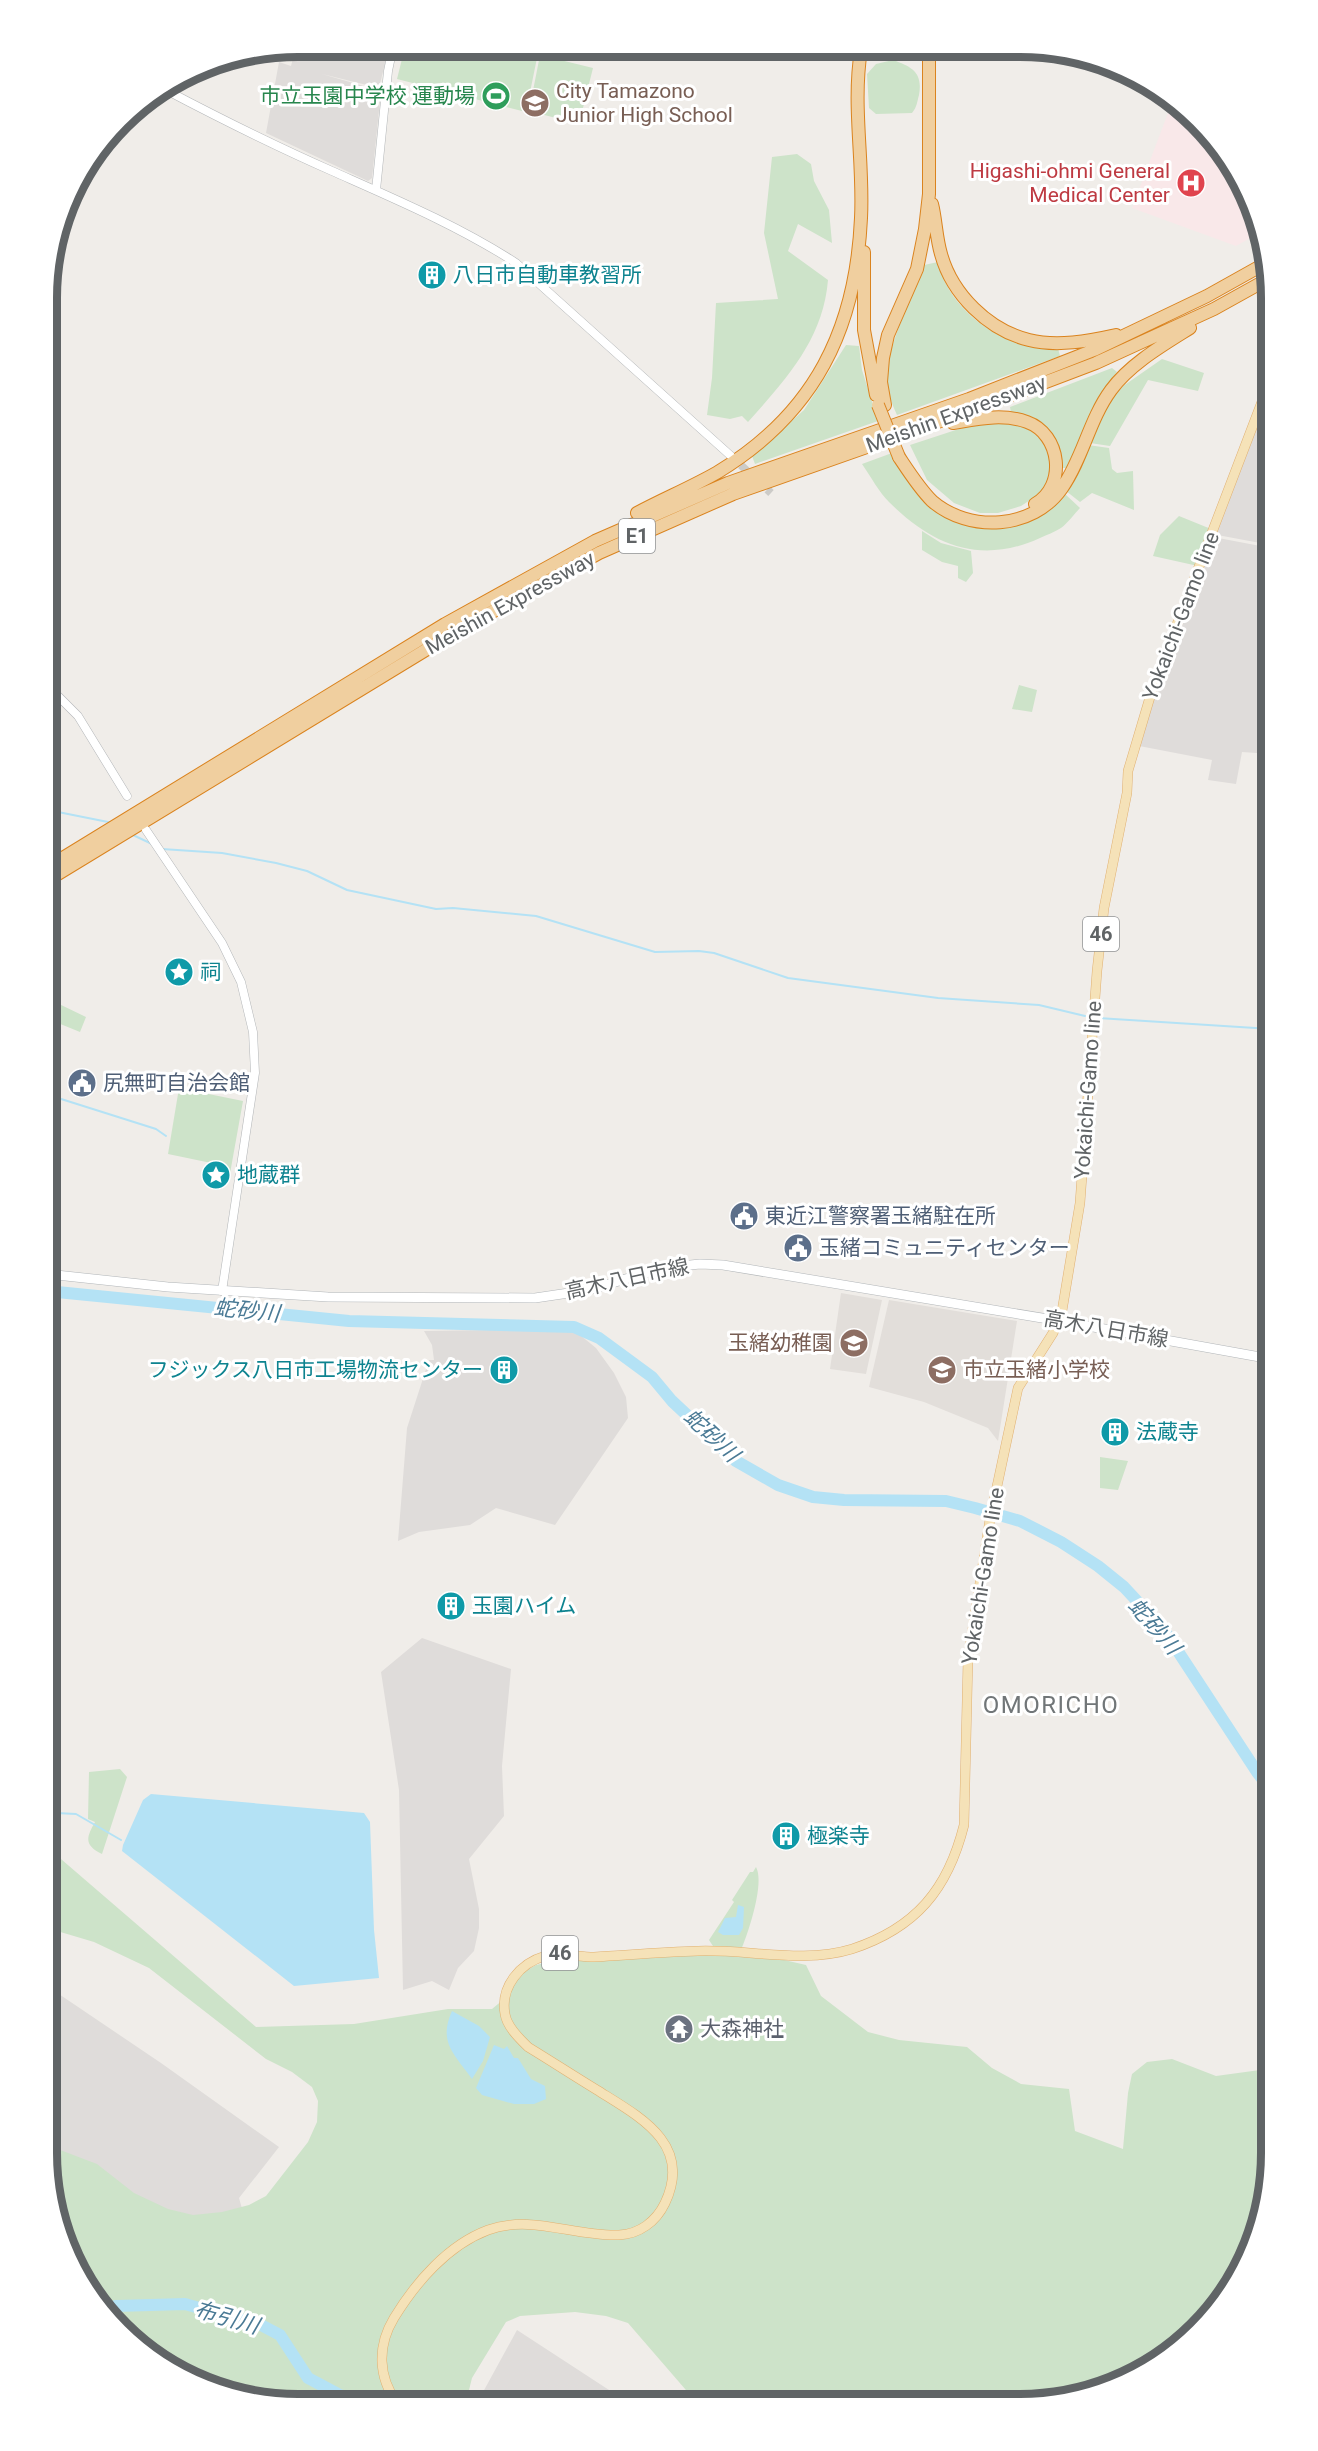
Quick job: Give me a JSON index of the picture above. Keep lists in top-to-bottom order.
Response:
{
  "streets": {
    "highway": ["Meishin Expressway", "E1"],
    "main road": ["Yokaichi-Gamo line", "46", "高木八日市線"]
  },
  "crossings": [
    ["Yokaichi-Gamo line", "高木八日市線"]
  ],
  "districts": ["OMORICHO"],
  "water": ["蛇砂川", "布引川"],
  "places": {
    "sports": ["市立玉園中学校 運動場"],
    "school or university": ["City Tamazono Junior High School", "玉緒幼稚園", "市立玉緒小学校"],
    "hospital": ["Higashi-ohmi General Medical Center"],
    "building": [
      "八日市自動車教習所",
      "フジックス八日市工場物流センター",
      "法蔵寺",
      "玉園ハイム",
      "極楽寺"
    ],
    "place": ["祠", "地蔵群"],
    "public building": ["尻無町自治会館", "東近江警察署玉緒駐在所", "玉緒コミュニティセンター"],
    "temple": ["大森神社"]
  }
}
